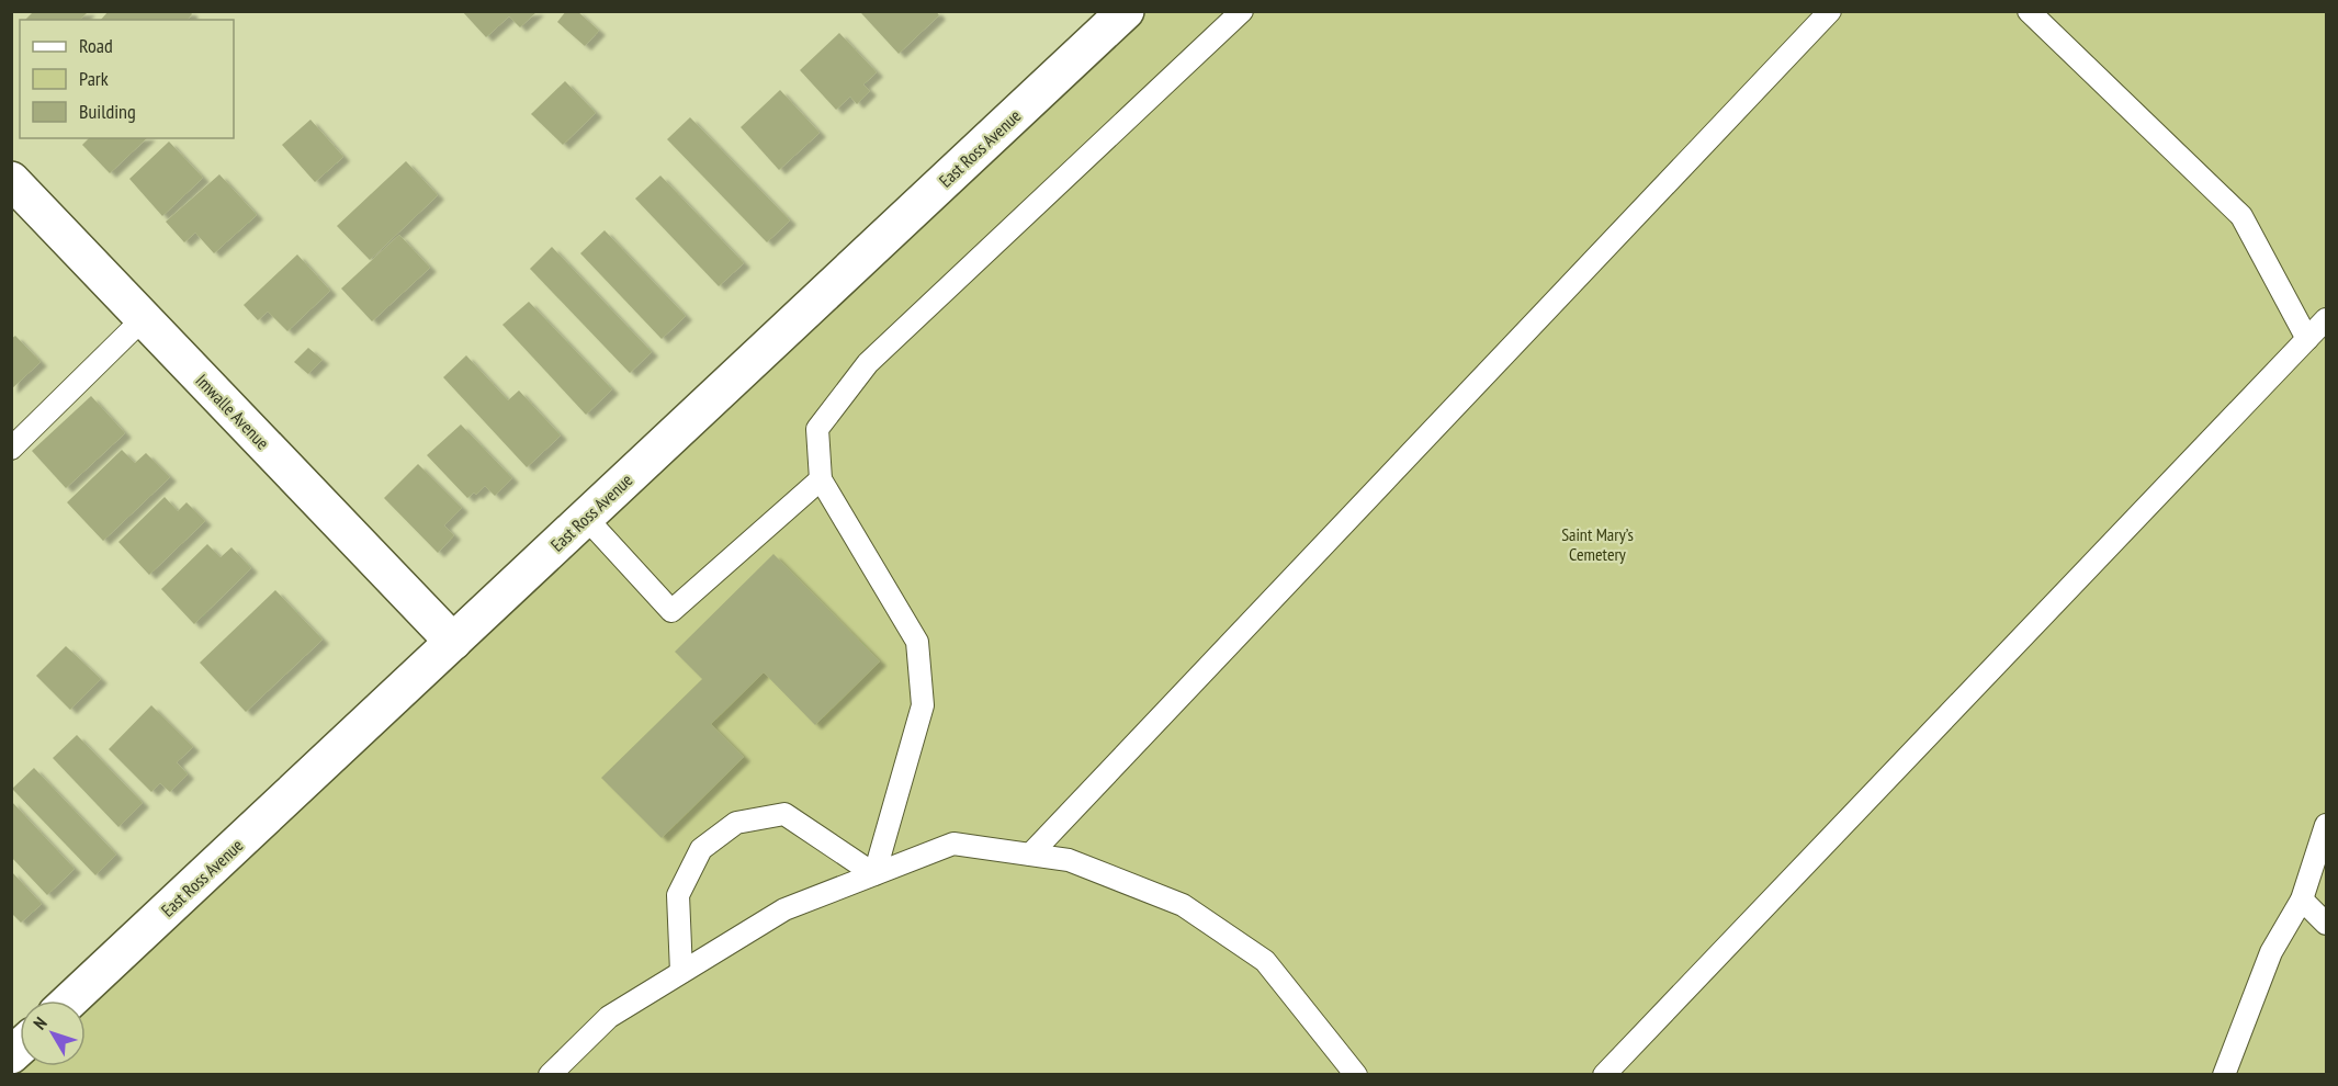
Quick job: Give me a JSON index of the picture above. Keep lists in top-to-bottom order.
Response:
{
  "streets": {
    "street": ["East Ross Avenue", "Imwalle Avenue"]
  },
  "crossings": [
    ["East Ross Avenue", "Imwalle Avenue"]
  ],
  "parks": ["Saint Mary’s Cemetery"],
  "legend": ["Road", "Park", "Building"],
  "north": "top left"
}
